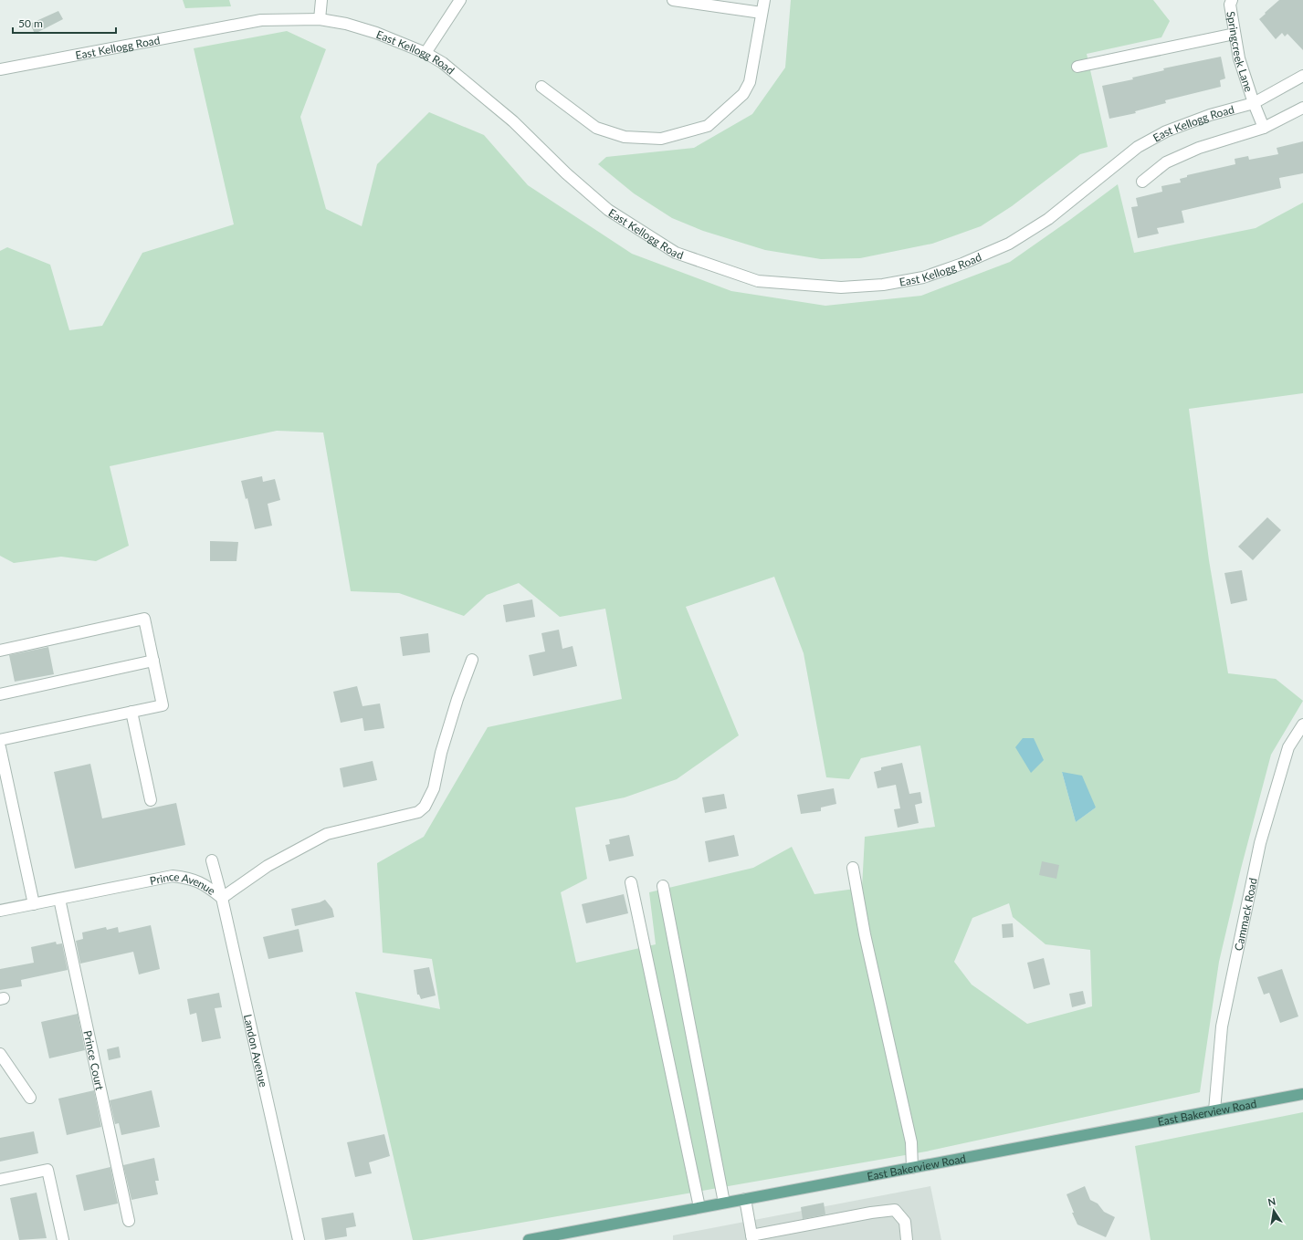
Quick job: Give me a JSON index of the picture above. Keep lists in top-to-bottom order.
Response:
{
  "streets": {
    "main road": ["East Bakerview Road"],
    "street": [
      "East Kellogg Road",
      "Springcreek Lane",
      "Prince Avenue",
      "Cammack Road",
      "Landon Avenue",
      "Prince Court"
    ]
  },
  "crossings": [
    ["East Kellogg Road", "Springcreek Lane"],
    ["Prince Avenue", "Landon Avenue"],
    ["Prince Avenue", "Prince Court"],
    ["Cammack Road", "East Bakerview Road"]
  ],
  "scale_bar": "50 m",
  "north": "top"
}
